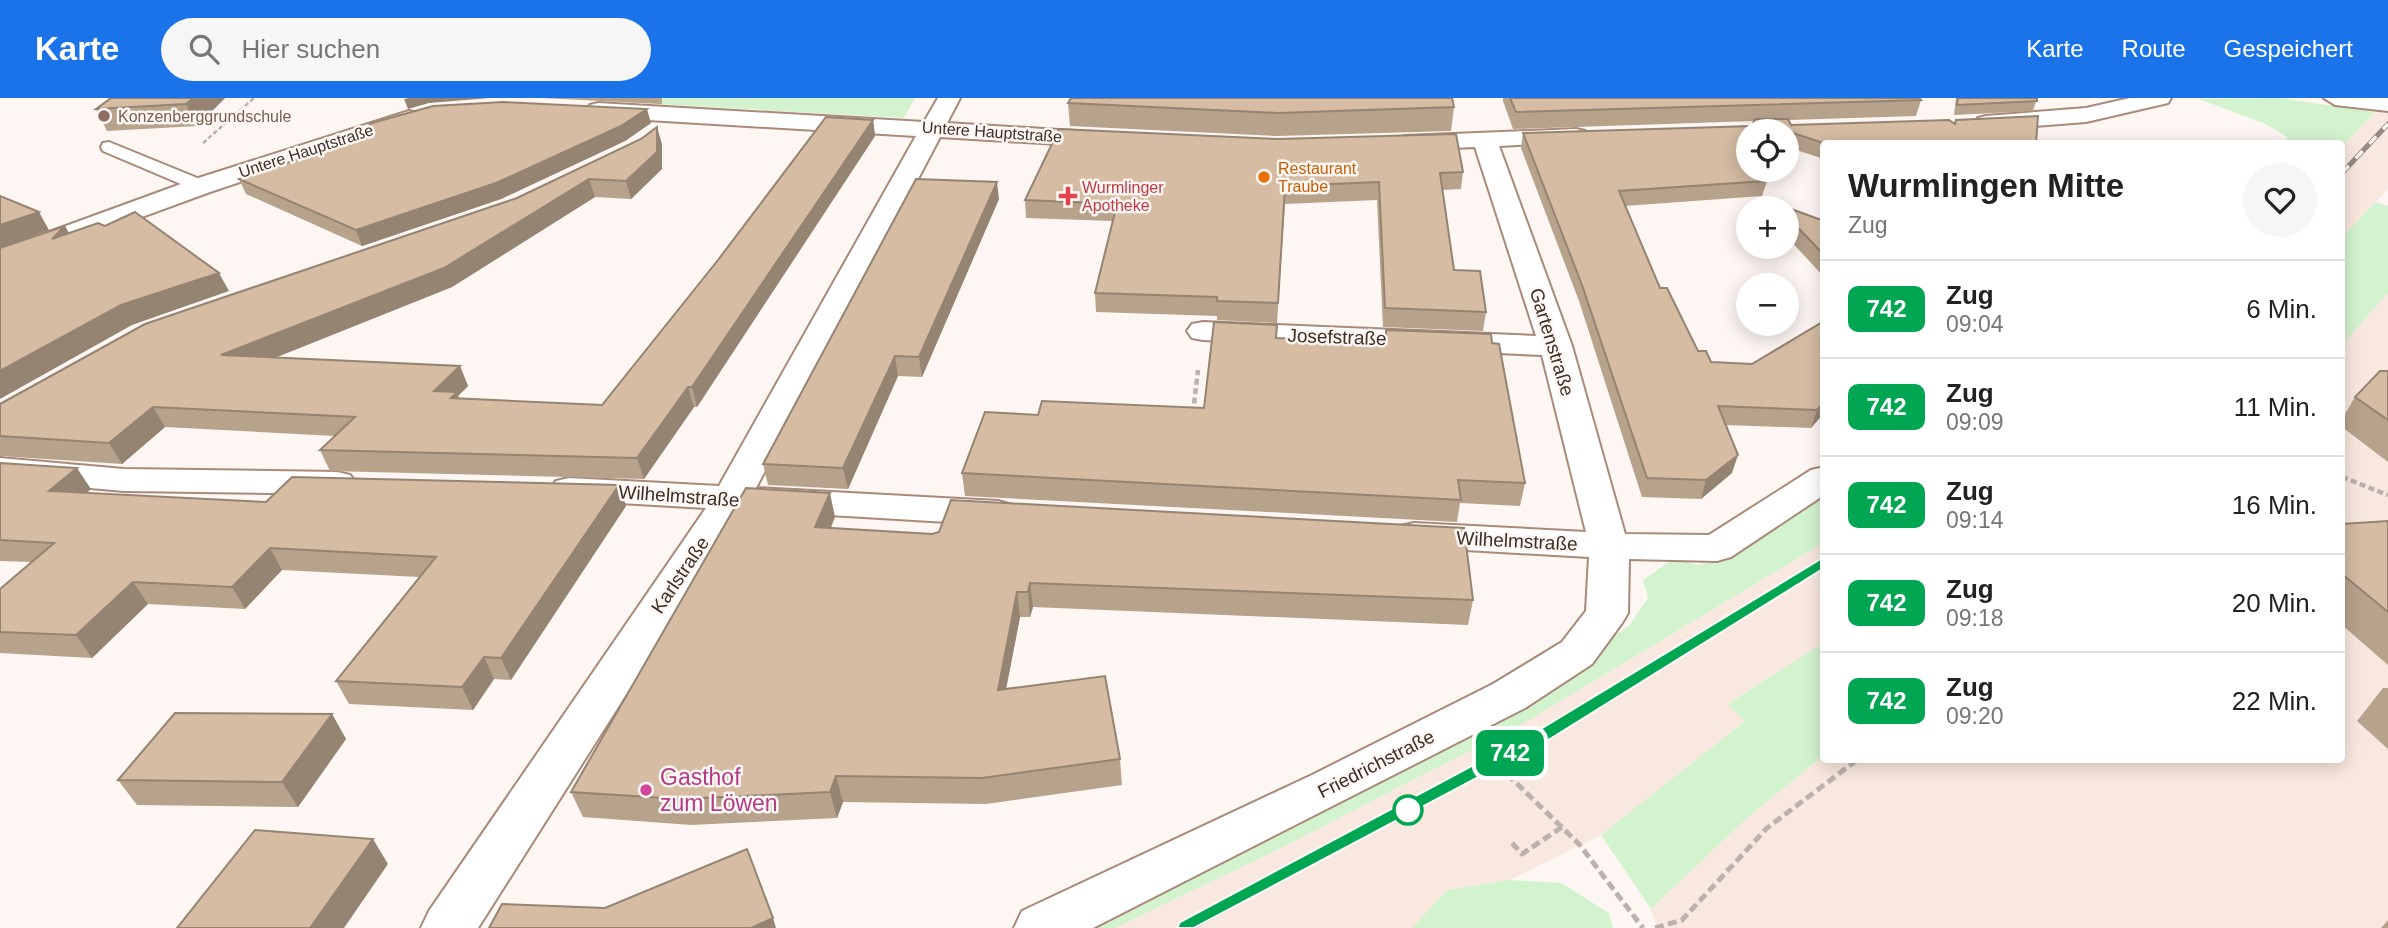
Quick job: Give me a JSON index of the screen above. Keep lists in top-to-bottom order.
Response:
{
  "streets": {
    "street": [
      "Untere Hauptstraße",
      "Josefstraße",
      "Gartenstraße",
      "Wilhelmstraße",
      "Karlstraße",
      "Friedrichstraße"
    ]
  },
  "crossings": [
    ["Untere Hauptstraße", "Karlstraße"],
    ["Josefstraße", "Gartenstraße"],
    ["Gartenstraße", "Wilhelmstraße"],
    ["Gartenstraße", "Friedrichstraße"],
    ["Wilhelmstraße", "Karlstraße"],
    ["Wilhelmstraße", "Friedrichstraße"]
  ],
  "places": {
    "other": ["Konzenberggrundschule", "Restaurant Traube", "Gasthof zum Löwen"],
    "health": ["Wurmlinger Apotheke"]
  },
  "page": {
    "header": "Karte",
    "search": "Hier suchen",
    "nav": ["Karte", "Route", "Gespeichert"],
    "on_map": "742",
    "map_buttons": ["+", "−"],
    "heading": ["Wurmlingen Mitte", "Zug"],
    "list": [
      {
        "mark": "742",
        "name": "Zug",
        "note": "09:04",
        "value": "6 Min."
      },
      {
        "mark": "742",
        "name": "Zug",
        "note": "09:09",
        "value": "11 Min."
      },
      {
        "mark": "742",
        "name": "Zug",
        "note": "09:14",
        "value": "16 Min."
      },
      {
        "mark": "742",
        "name": "Zug",
        "note": "09:18",
        "value": "20 Min."
      },
      {
        "mark": "742",
        "name": "Zug",
        "note": "09:20",
        "value": "22 Min."
      }
    ]
  }
}
